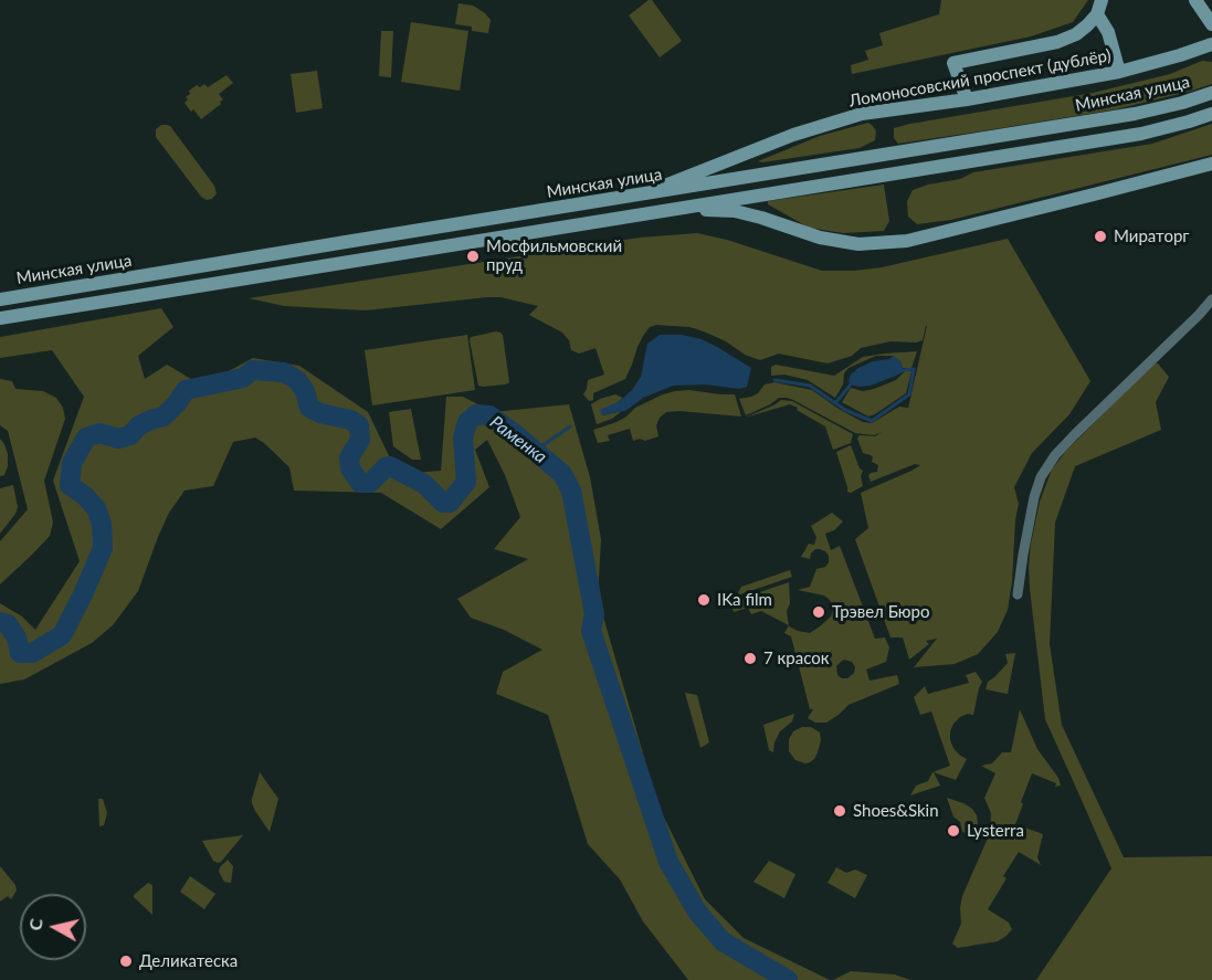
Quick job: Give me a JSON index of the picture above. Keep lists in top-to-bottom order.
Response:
{
  "streets": {
    "main road": ["Ломоносовский проспект (дублёр)", "Минская улица"]
  },
  "crossings": [
    ["Ломоносовский проспект (дублёр)", "Минская улица"]
  ],
  "water": ["Раменка"],
  "places": [
    "Мираторг",
    "Мосфильмовский пруд",
    "IKa film",
    "Трэвел Бюро",
    "7 красок",
    "Shoes&Skin",
    "Lysterra",
    "Деликатеска"
  ],
  "north": "left"
}
